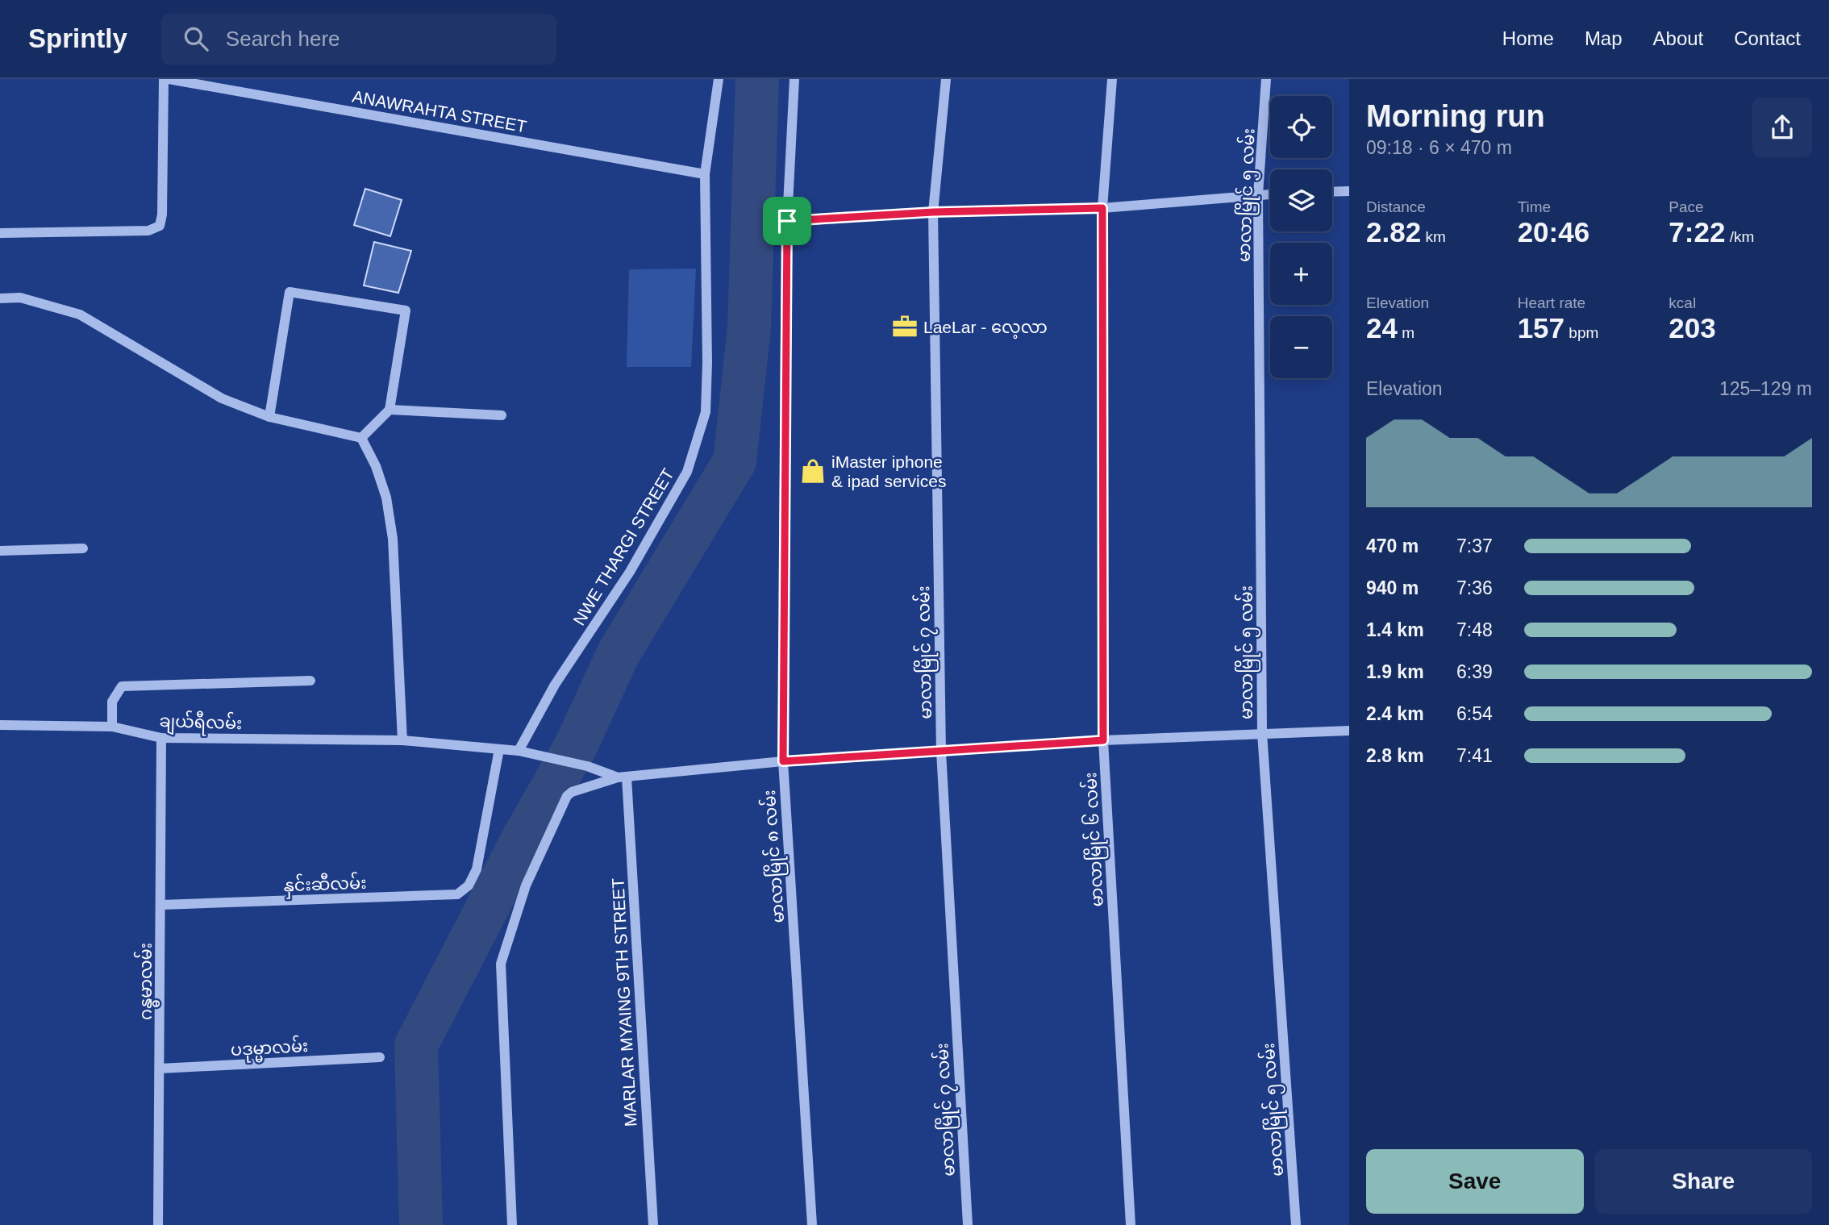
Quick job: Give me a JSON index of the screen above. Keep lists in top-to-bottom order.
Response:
{
  "streets": {
    "street": [
      "ANAWRAHTA STREET",
      "မာလာမြိုင် ၅ လမ်း",
      "NWE THARGI STREET",
      "မာလာမြိုင် ၇ လမ်း",
      "ချယ်ရီလမ်း",
      "မာလာမြိုင် ၆ လမ်း",
      "မာလာမြိုင် ၈ လမ်း",
      "နှင်းဆီလမ်း",
      "ဂန္ဓမာလမ်း",
      "MARLAR MYAING 9TH STREET",
      "ပဒုမ္မာလမ်း"
    ]
  },
  "crossings": [
    ["ANAWRAHTA STREET", "NWE THARGI STREET"],
    ["NWE THARGI STREET", "ချယ်ရီလမ်း"],
    ["ချယ်ရီလမ်း", "နှင်းဆီလမ်း"],
    ["ချယ်ရီလမ်း", "ဂန္ဓမာလမ်း"],
    ["ချယ်ရီလမ်း", "MARLAR MYAING 9TH STREET"],
    ["နှင်းဆီလမ်း", "ဂန္ဓမာလမ်း"],
    ["ဂန္ဓမာလမ်း", "ပဒုမ္မာလမ်း"]
  ],
  "places": {
    "office": ["LaeLar - လေ့လာ"],
    "shop": ["iMaster iphone & ipad services"]
  },
  "page": {
    "header": "Sprintly",
    "search": "Search here",
    "nav": [
      "Home",
      "Map",
      "About",
      "Contact"
    ],
    "heading": ["Morning run", "09:18 · 6 × 470 m"],
    "map_buttons": ["+", "−"],
    "stats": [
      ["Distance", "2.82 km"],
      ["Time", "20:46"],
      ["Pace", "7:22 /km"],
      ["Elevation", "24 m"],
      ["Heart rate", "157 bpm"],
      ["kcal", "203"]
    ],
    "chart": ["Elevation", "125–129 m"],
    "list": [
      {
        "name": "470 m",
        "note": "7:37"
      },
      {
        "name": "940 m",
        "note": "7:36"
      },
      {
        "name": "1.4 km",
        "note": "7:48"
      },
      {
        "name": "1.9 km",
        "note": "6:39"
      },
      {
        "name": "2.4 km",
        "note": "6:54"
      },
      {
        "name": "2.8 km",
        "note": "7:41"
      }
    ],
    "buttons": ["Save", "Share"]
  }
}
